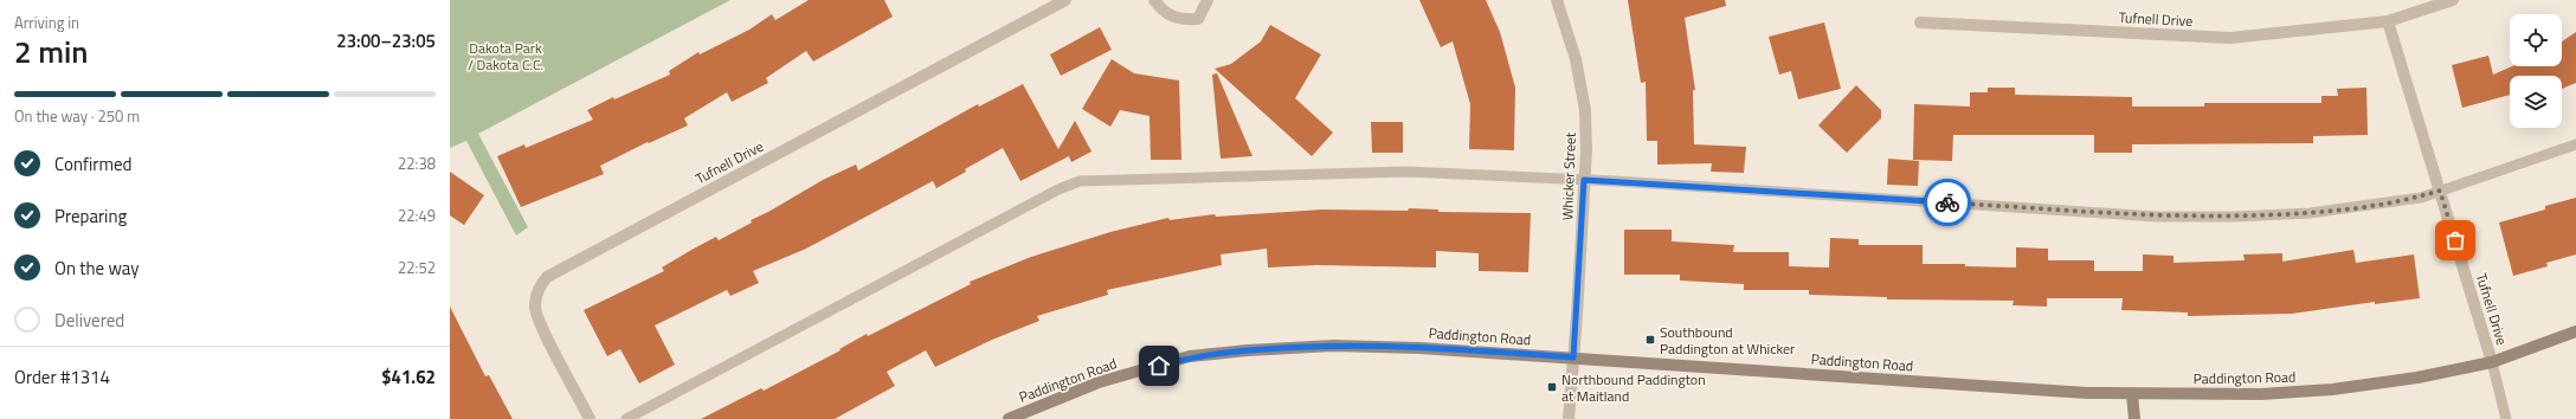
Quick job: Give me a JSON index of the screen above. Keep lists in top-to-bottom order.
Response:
{
  "streets": {
    "street": ["Tufnell Drive", "Whicker Street", "Paddington Road"]
  },
  "crossings": [
    ["Tufnell Drive", "Paddington Road"],
    ["Whicker Street", "Paddington Road"]
  ],
  "parks": ["Dakota Park / Dakota C.C."],
  "places": {
    "transit": ["Southbound Paddington at Whicker", "Northbound Paddington at Maitland"]
  },
  "page": {
    "heading": ["2 min", "Arriving in", "23:00–23:05"],
    "panel": ["Order #1314", "$41.62"],
    "bar": "On the way · 250 m",
    "list": [
      ["Confirmed", "22:38"],
      ["Preparing", "22:49"],
      ["On the way", "22:52"],
      "Delivered"
    ]
  }
}
